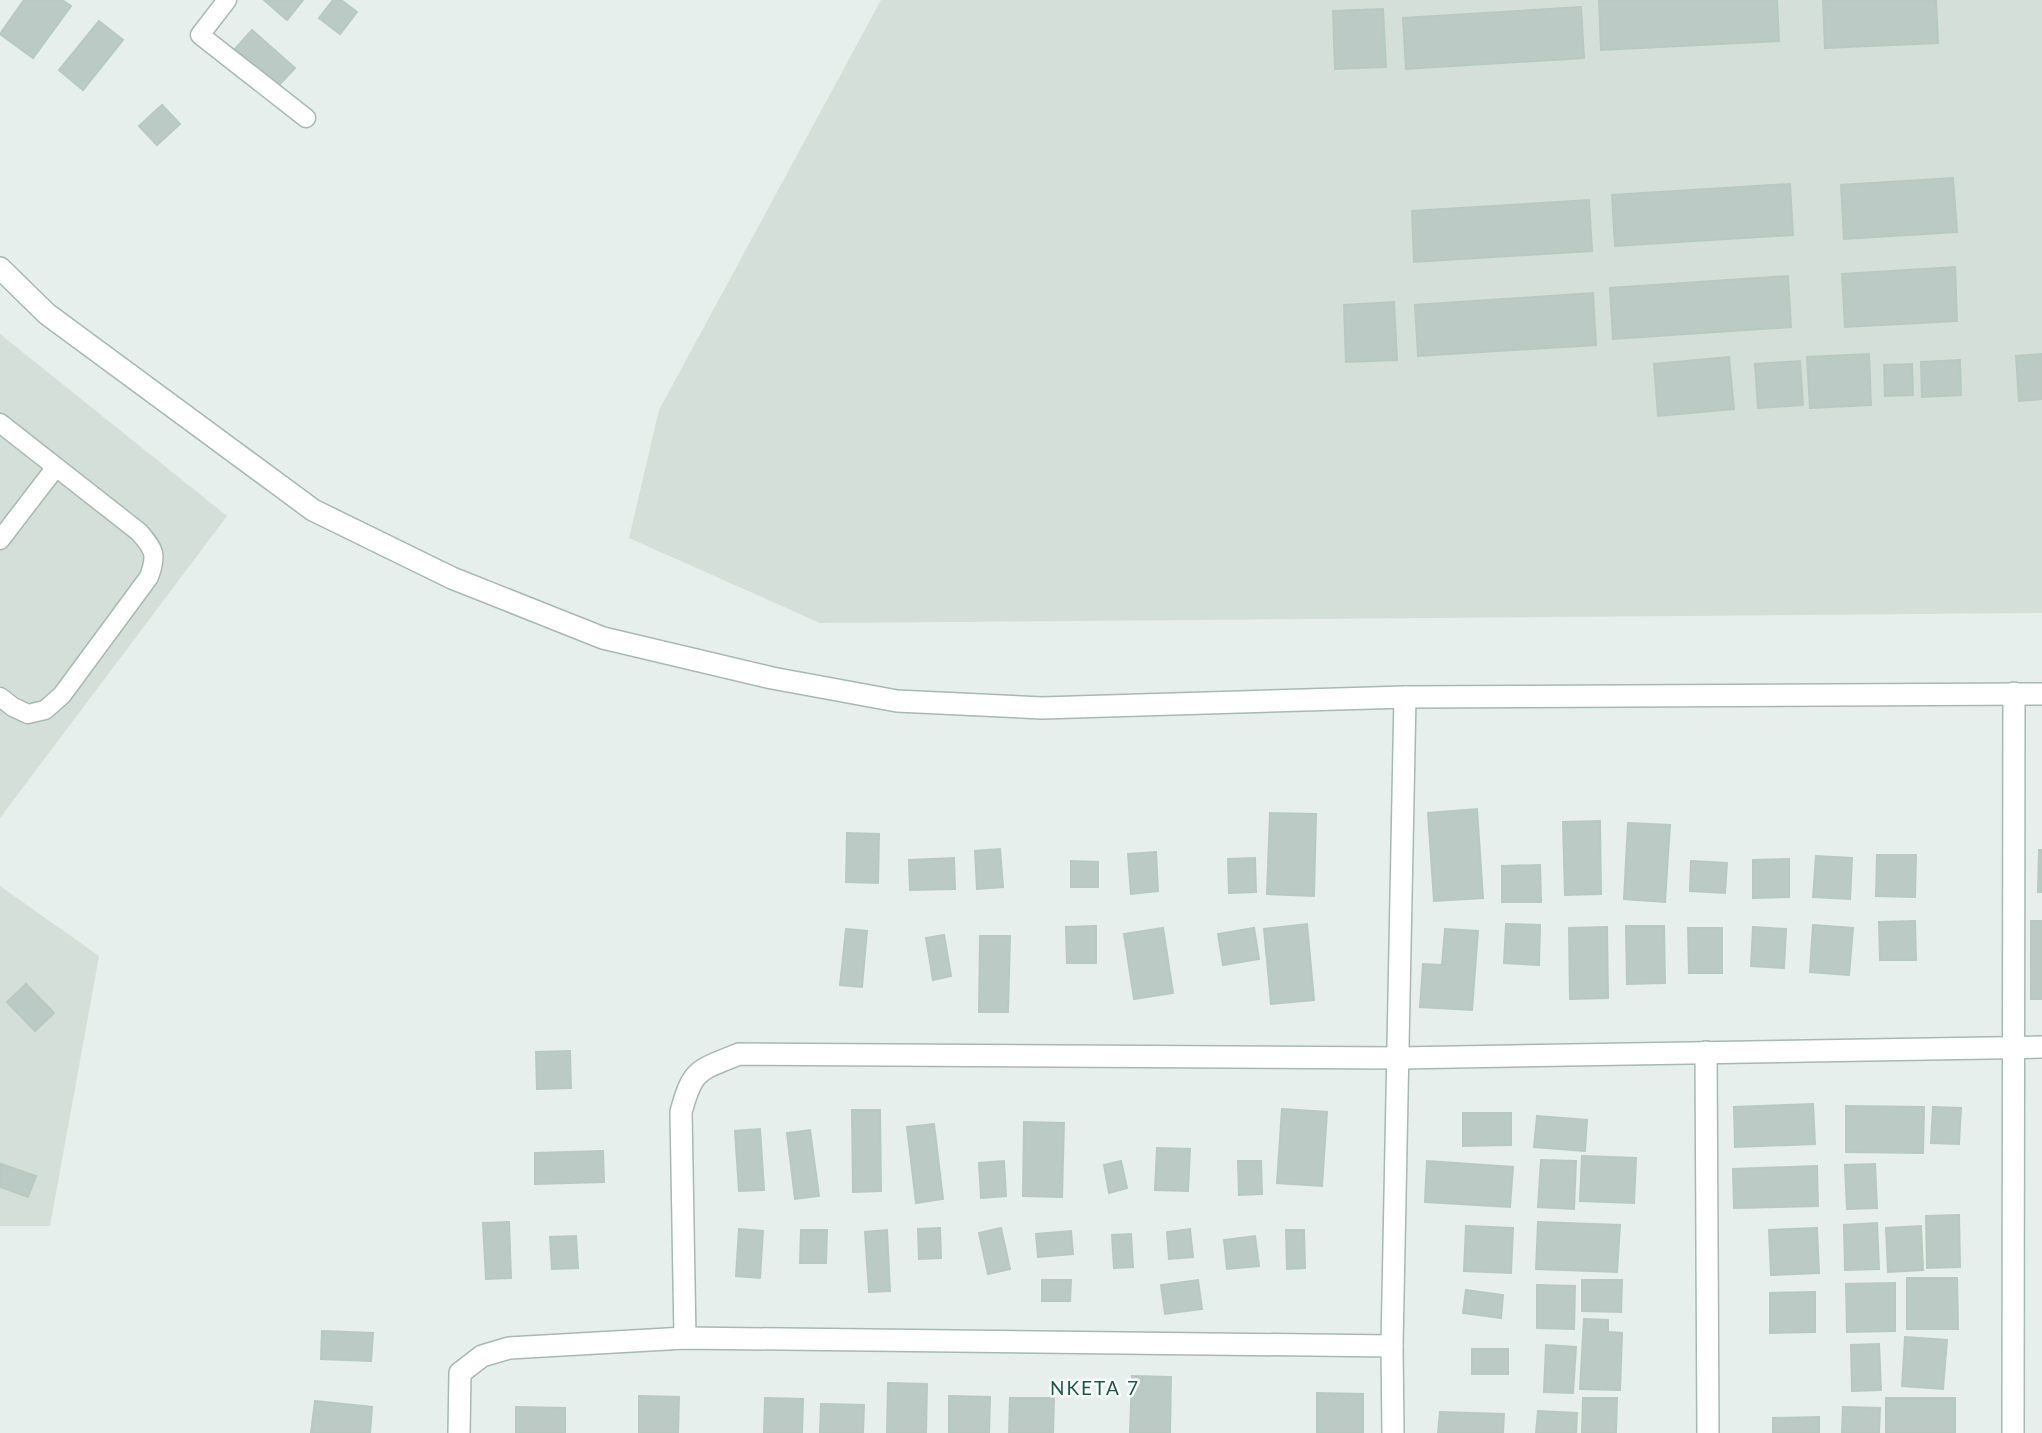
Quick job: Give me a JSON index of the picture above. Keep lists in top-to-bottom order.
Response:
{
  "districts": ["NKETA 7"]
}
